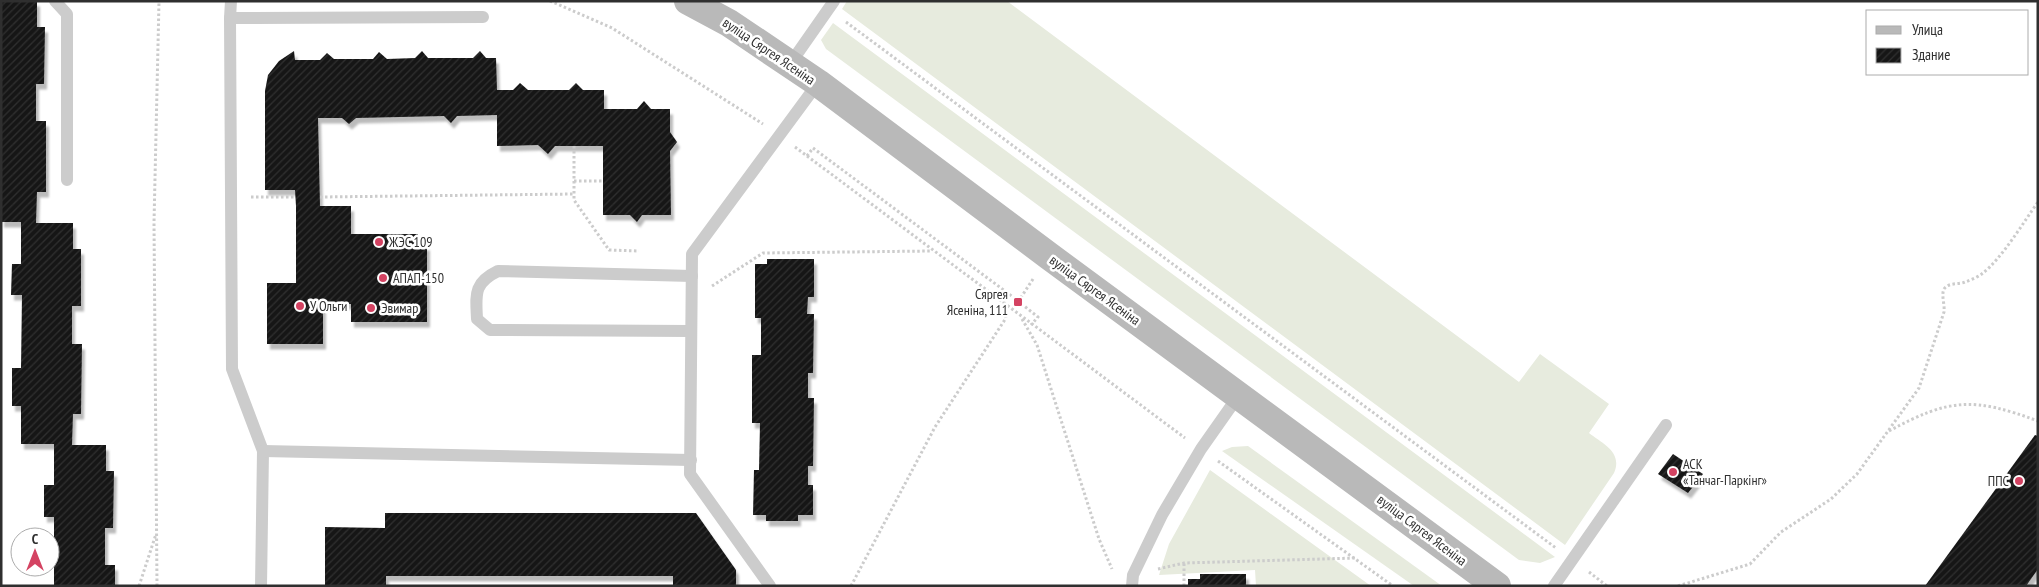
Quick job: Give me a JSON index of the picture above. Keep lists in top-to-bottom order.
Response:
{
  "streets": {
    "main road": ["вуліца Сяргея Ясеніна"]
  },
  "places": {
    "other": [
      "ЖЭС 109",
      "АПАП-150",
      "У Ольги",
      "Эвимар",
      "АСК «Танчаг-Паркінг»",
      "ППС"
    ],
    "transit": ["Сяргея Ясеніна, 111"]
  },
  "legend": ["Улица", "Здание"],
  "north": "top"
}
